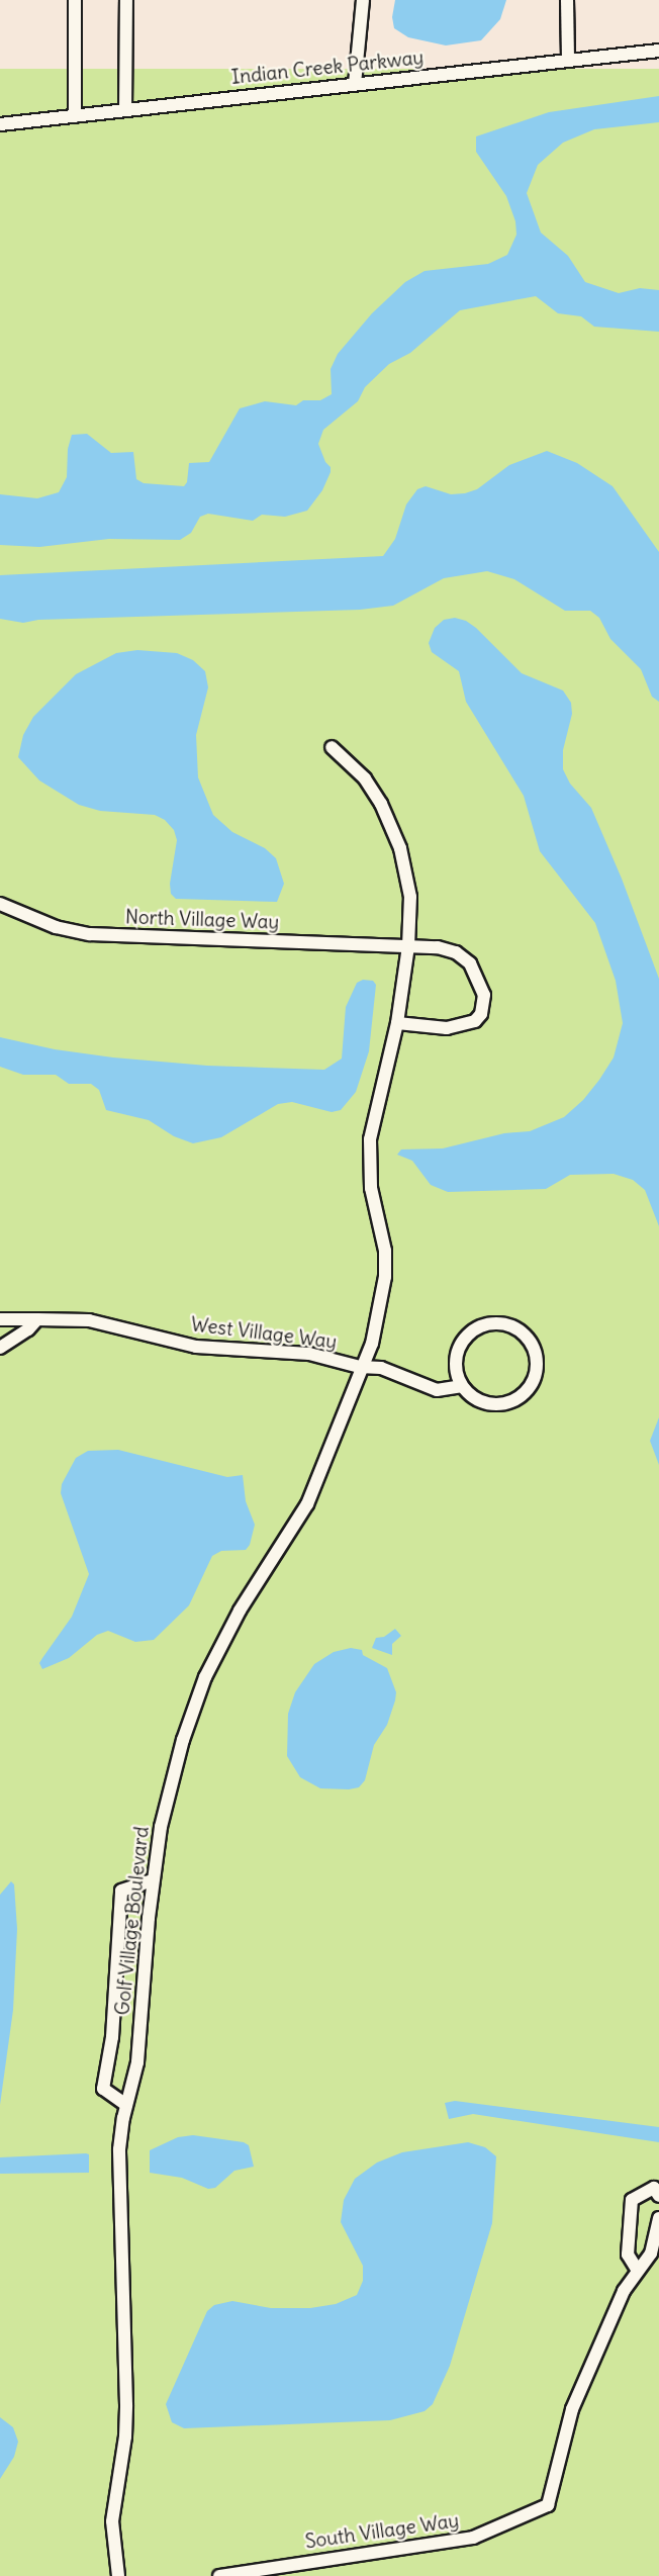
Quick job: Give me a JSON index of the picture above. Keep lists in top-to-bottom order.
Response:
{
  "streets": {
    "street": [
      "Indian Creek Parkway",
      "North Village Way",
      "West Village Way",
      "Golf Village Boulevard",
      "South Village Way"
    ]
  },
  "crossings": [
    ["North Village Way", "Golf Village Boulevard"],
    ["West Village Way", "Golf Village Boulevard"]
  ]
}
